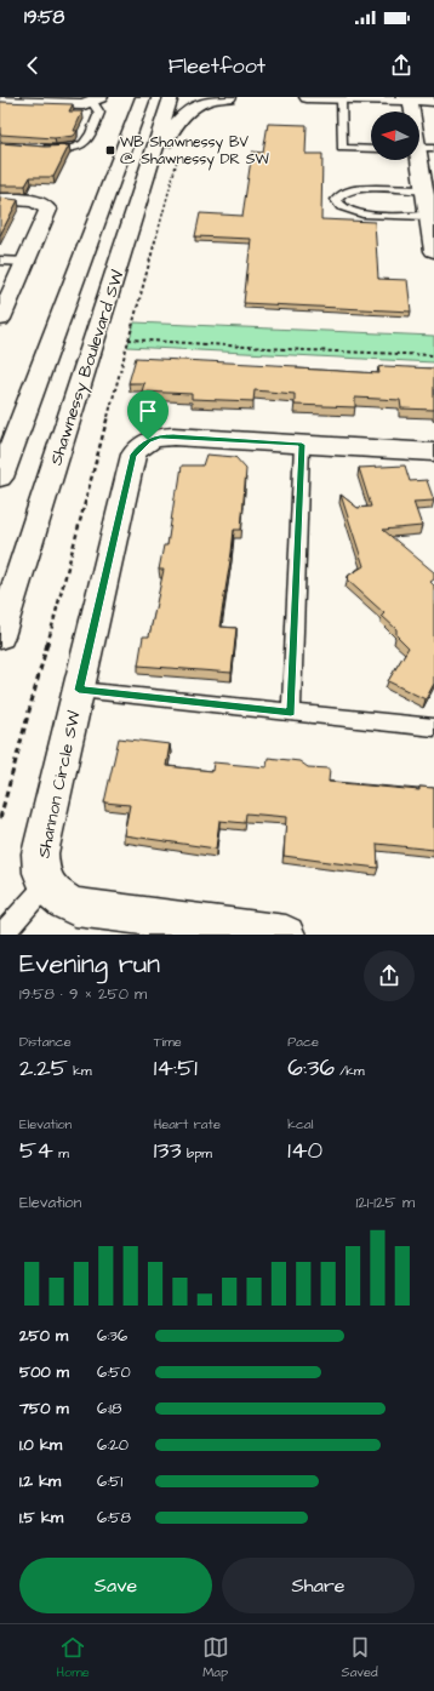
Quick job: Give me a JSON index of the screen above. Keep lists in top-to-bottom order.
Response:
{
  "streets": {
    "main road": ["Shawnessy Boulevard SW", "Shannon Circle SW"]
  },
  "places": {
    "transit": ["WB Shawnessy BV @ Shawnessy DR SW"]
  },
  "north": "left",
  "page": {
    "status": "19:58",
    "header": "Fleetfoot",
    "heading": ["Evening run", "19:58 · 9 × 250 m"],
    "stats": [
      ["Distance", "2.25 km"],
      ["Time", "14:51"],
      ["Pace", "6:36 /km"],
      ["Elevation", "54 m"],
      ["Heart rate", "133 bpm"],
      ["kcal", "140"]
    ],
    "chart": ["Elevation", "121–125 m"],
    "list": [
      {
        "name": "250 m",
        "note": "6:36"
      },
      {
        "name": "500 m",
        "note": "6:50"
      },
      {
        "name": "750 m",
        "note": "6:18"
      },
      {
        "name": "1.0 km",
        "note": "6:20"
      },
      {
        "name": "1.2 km",
        "note": "6:51"
      },
      {
        "name": "1.5 km",
        "note": "6:58"
      }
    ],
    "buttons": ["Save", "Share"],
    "tabs": ["Home", "Map", "Saved"]
  }
}
